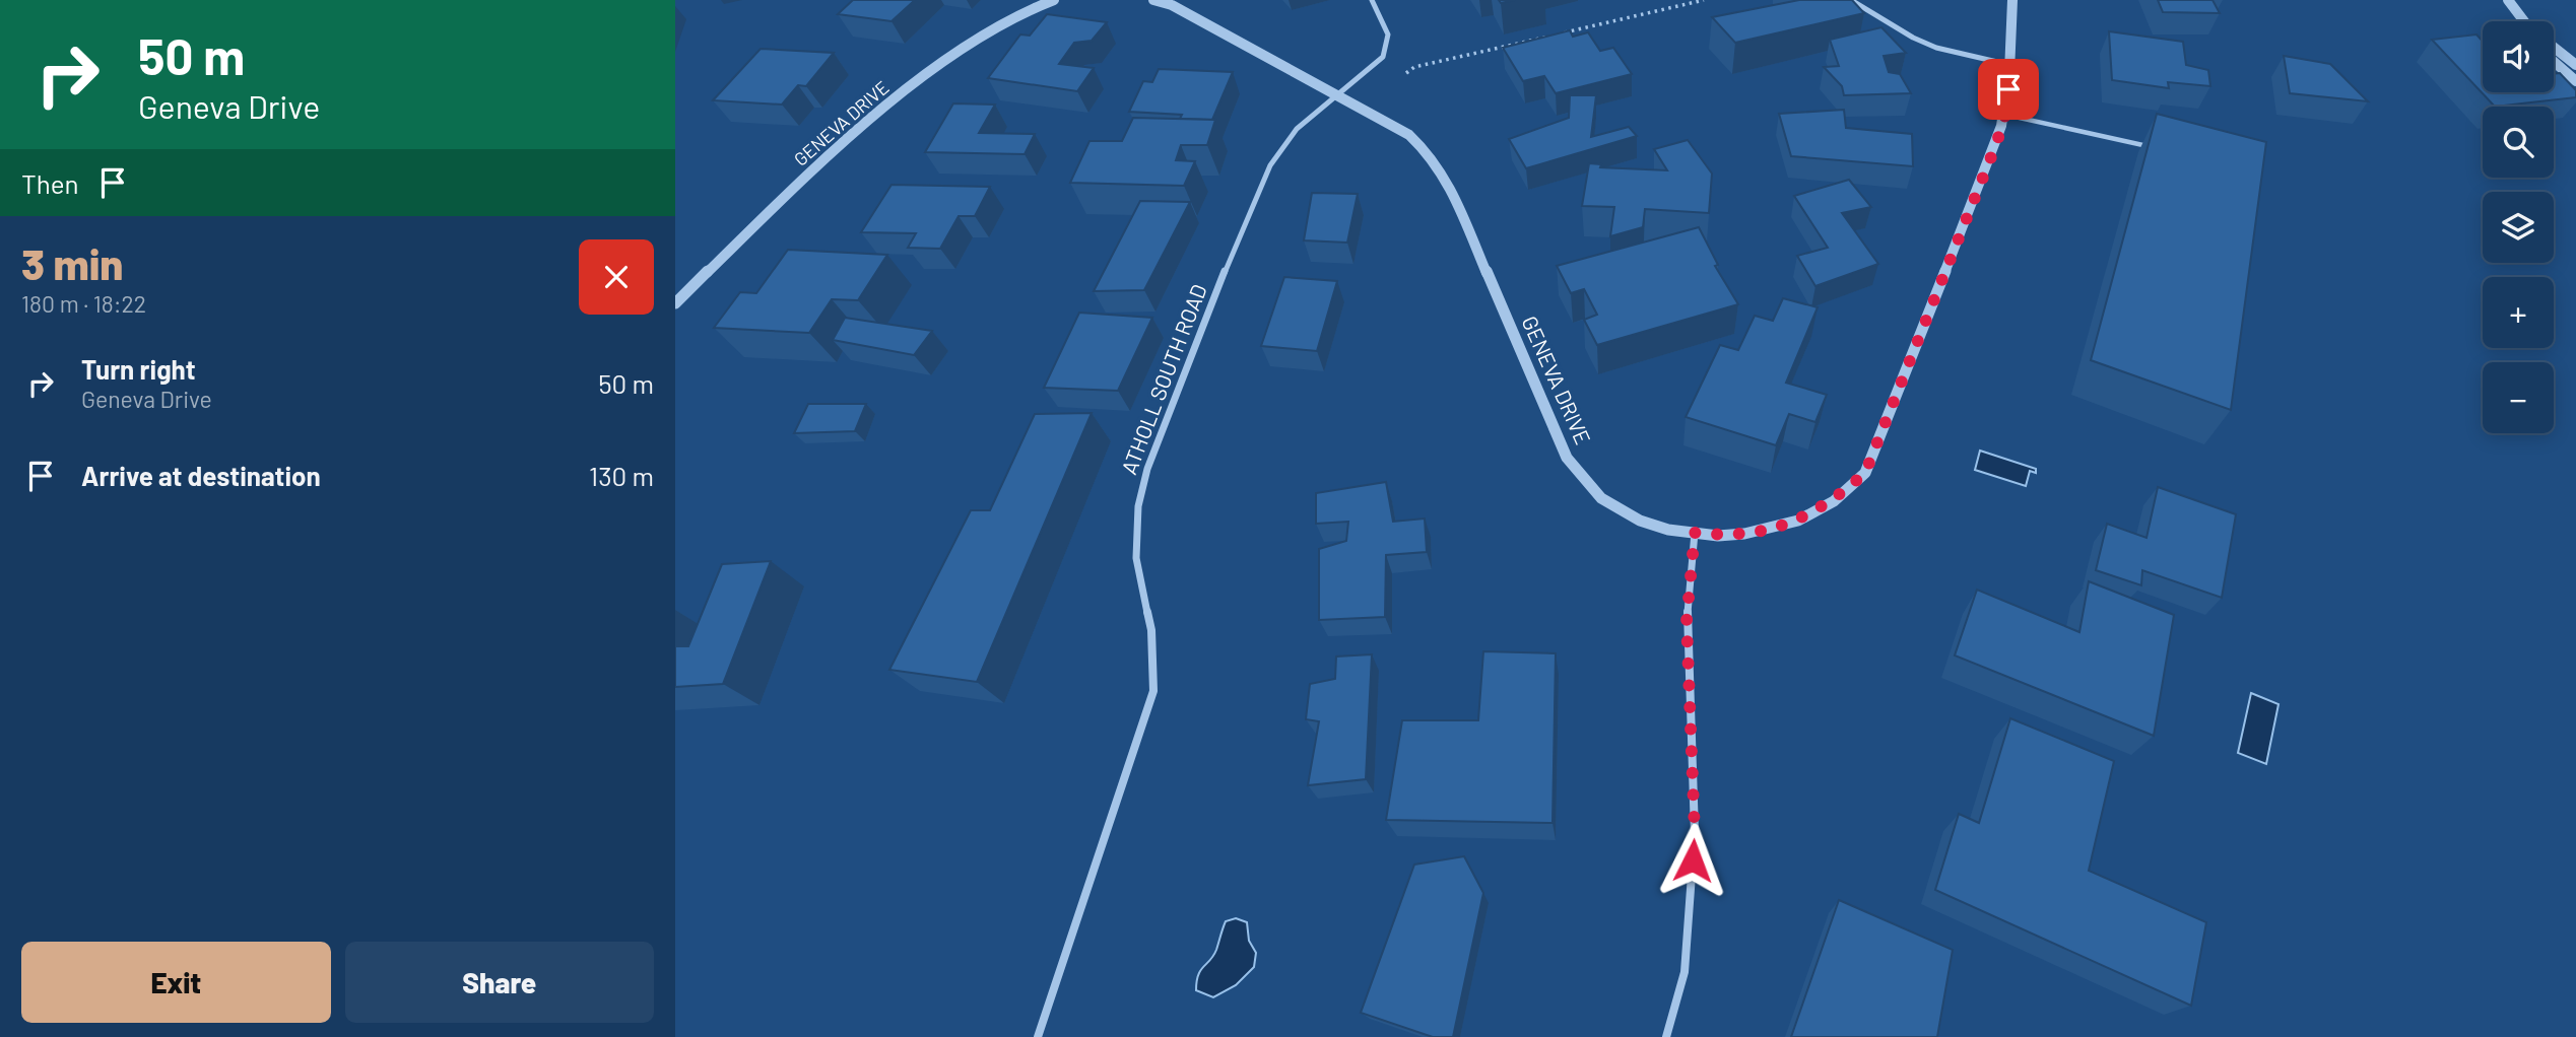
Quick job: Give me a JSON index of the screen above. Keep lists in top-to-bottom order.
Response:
{
  "streets": {
    "street": ["GENEVA DRIVE", "ATHOLL SOUTH ROAD"]
  },
  "crossings": [
    ["GENEVA DRIVE", "ATHOLL SOUTH ROAD"]
  ],
  "page": {
    "turn": ["50 m", "Geneva Drive"],
    "map_buttons": ["+", "−"],
    "then": "Then",
    "heading": ["3 min", "180 m · 18:22"],
    "list": [
      {
        "name": "Turn right",
        "note": "Geneva Drive",
        "value": "50 m"
      },
      {
        "name": "Arrive at destination",
        "value": "130 m"
      }
    ],
    "buttons": ["Exit", "Share"]
  }
}
